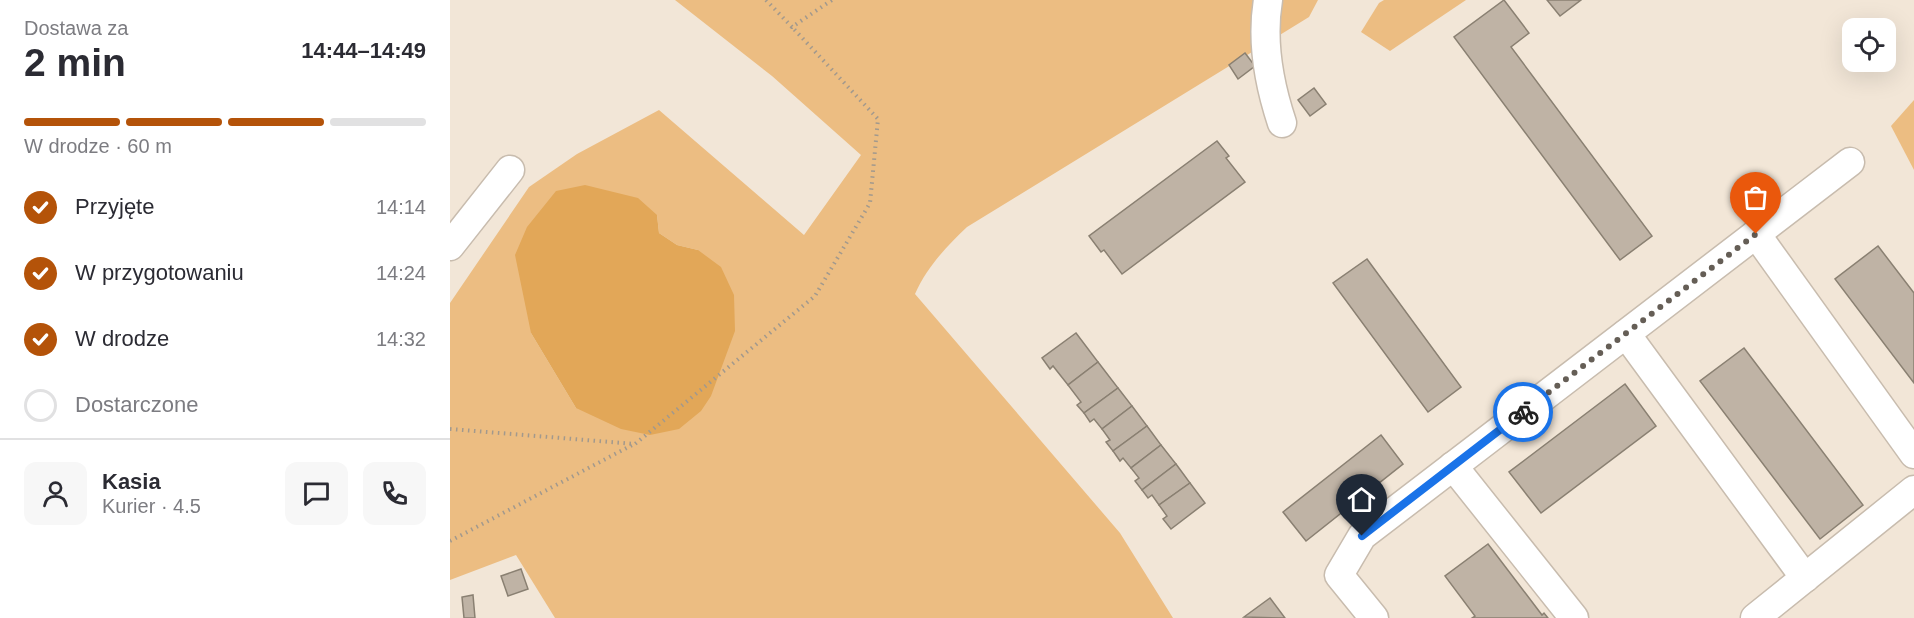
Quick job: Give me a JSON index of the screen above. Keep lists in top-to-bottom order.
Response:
{
  "page": {
    "heading": ["2 min", "Dostawa za", "14:44–14:49"],
    "panel": ["Kasia", "Kurier · 4.5"],
    "bar": "W drodze · 60 m",
    "list": [
      ["Przyjęte", "14:14"],
      ["W przygotowaniu", "14:24"],
      ["W drodze", "14:32"],
      "Dostarczone"
    ]
  }
}
